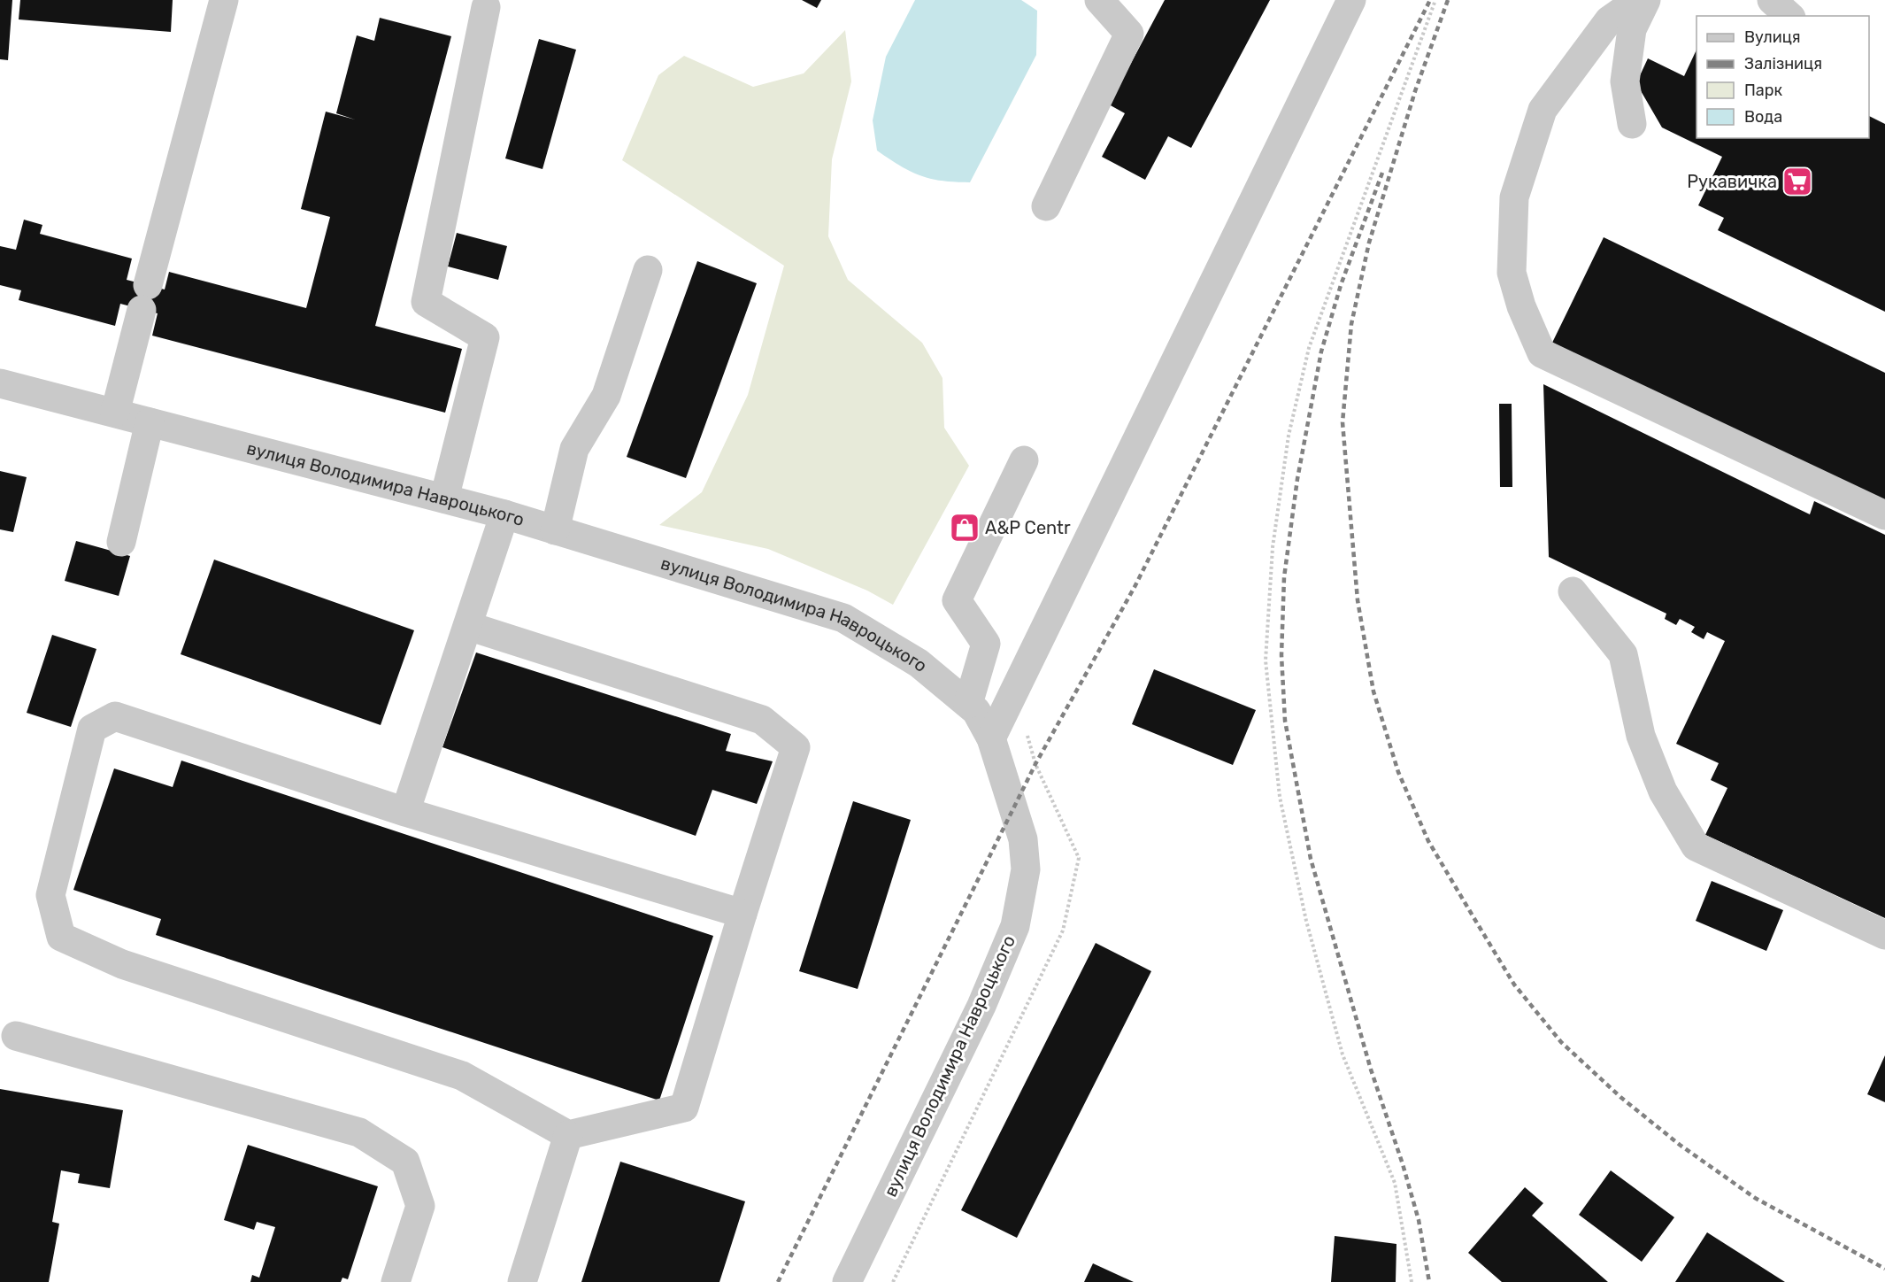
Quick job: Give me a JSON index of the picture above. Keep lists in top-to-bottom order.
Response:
{
  "streets": {
    "street": ["вулиця Володимира Навроцького"]
  },
  "places": {
    "supermarket": ["Рукавичка"],
    "shop": ["A&P Centr"]
  },
  "legend": [
    "Вулиця",
    "Залізниця",
    "Парк",
    "Вода"
  ]
}
